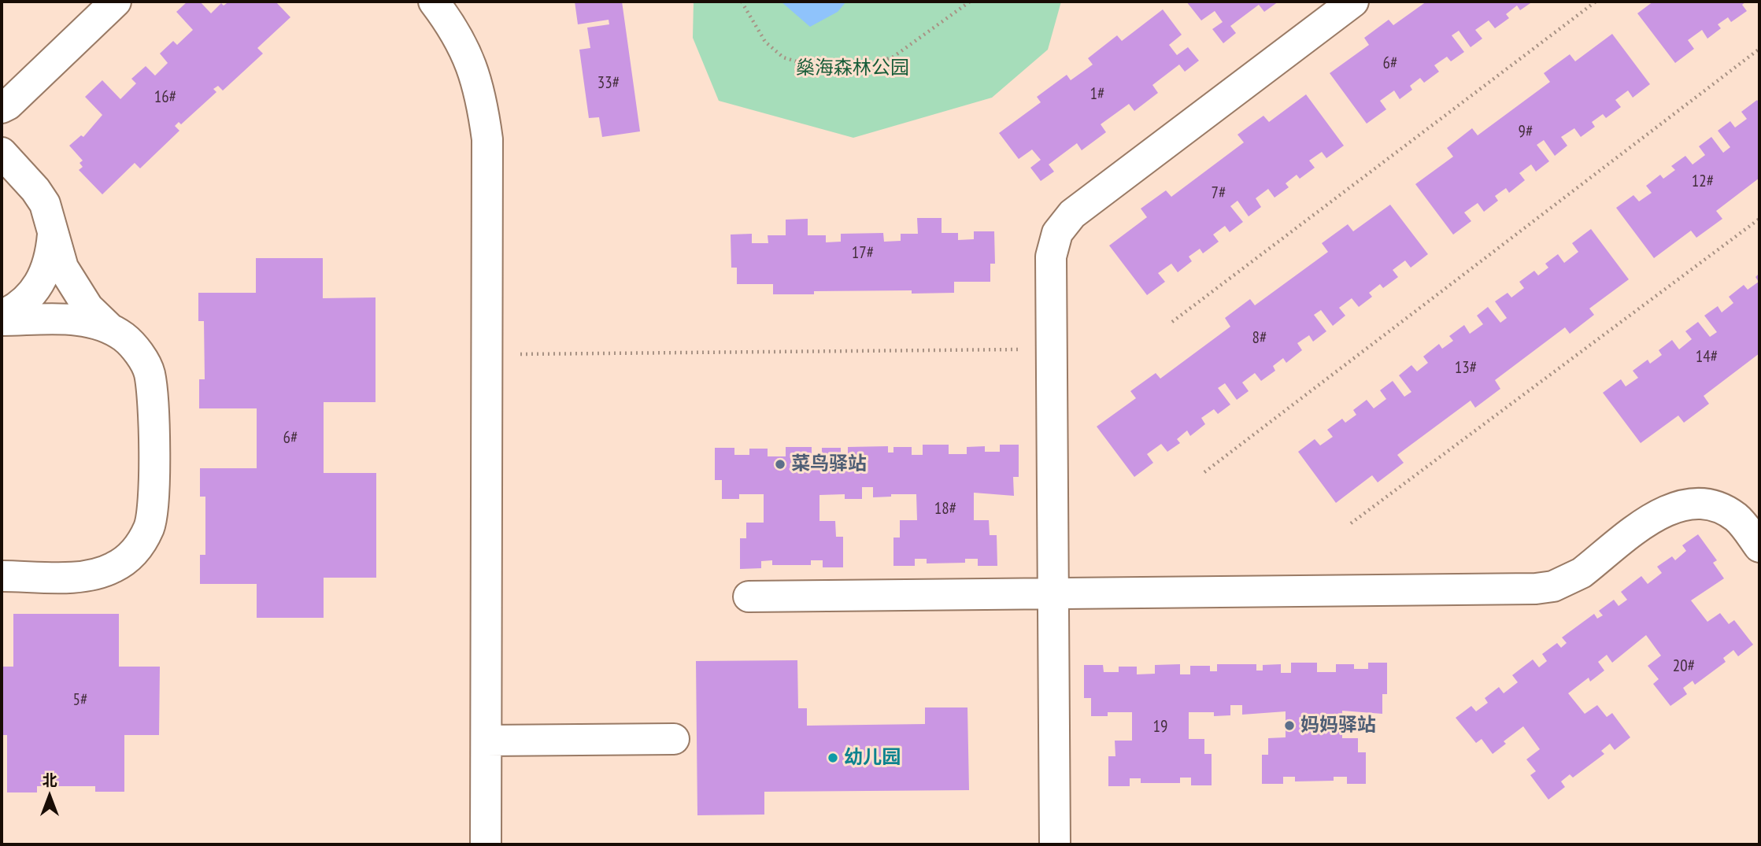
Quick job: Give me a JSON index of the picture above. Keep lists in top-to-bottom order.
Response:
{
  "parks": ["燊海森林公园"],
  "places": ["菜鸟驿站", "妈妈驿站", "幼儿园"],
  "house_numbers": [
    "6#",
    "33#",
    "1#",
    "16#",
    "9#",
    "12#",
    "7#",
    "17#",
    "8#",
    "14#",
    "13#",
    "6#",
    "18#",
    "20#",
    "5#",
    "19"
  ],
  "north": "top"
}
